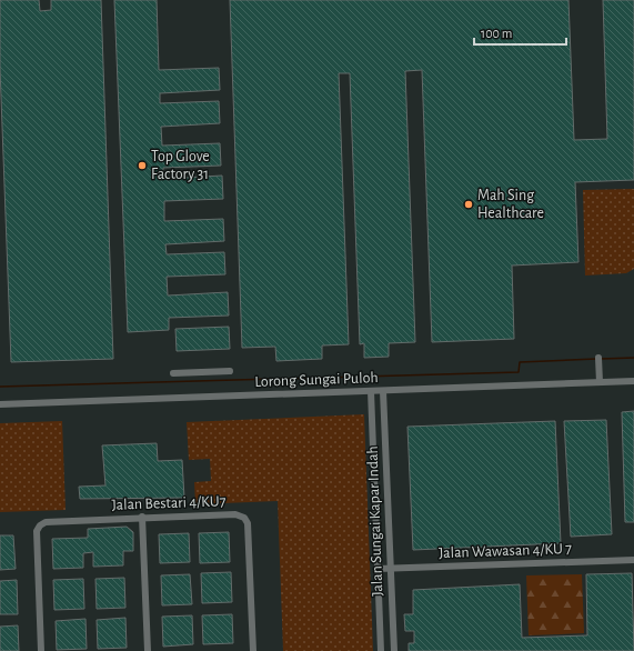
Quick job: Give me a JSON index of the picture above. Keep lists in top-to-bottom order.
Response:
{
  "streets": {
    "street": [
      "Lorong Sungai Puloh",
      "Jalan Bestari 4/KU7",
      "Jalan Sungai Kapar Indah",
      "Jalan Wawasan 4/KU 7"
    ]
  },
  "crossings": [
    ["Lorong Sungai Puloh", "Jalan Sungai Kapar Indah"],
    ["Jalan Sungai Kapar Indah", "Jalan Wawasan 4/KU 7"]
  ],
  "places": ["Top Glove Factory 31", "Mah Sing Healthcare"],
  "scale_bar": "100 m"
}
